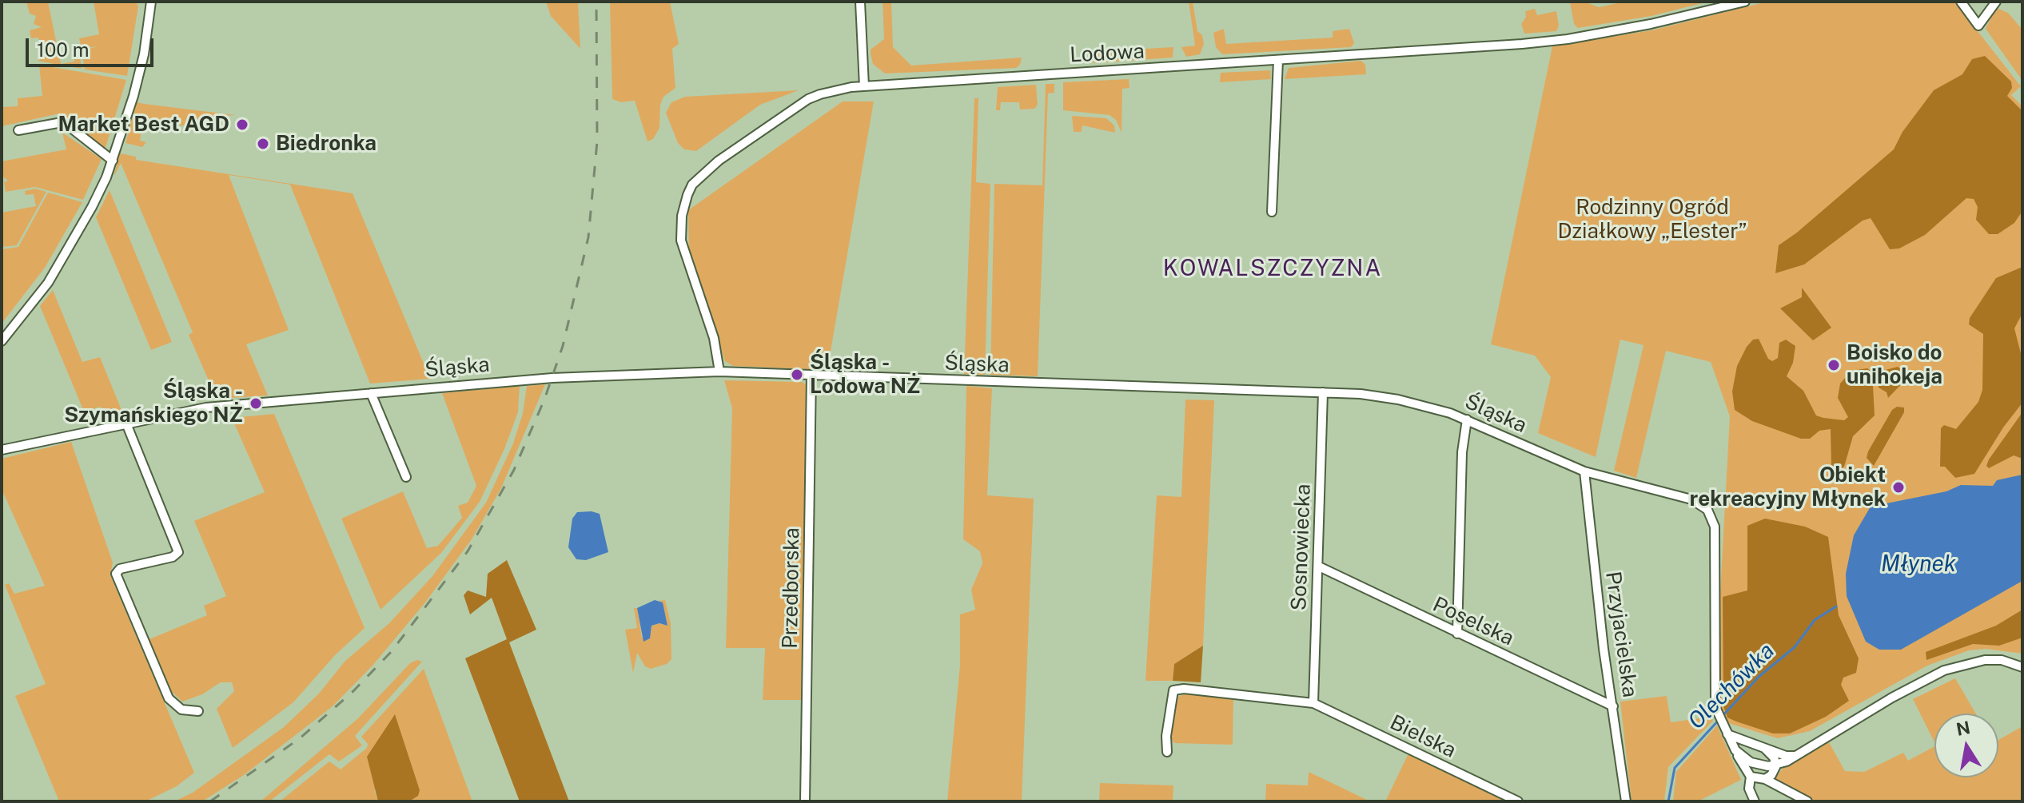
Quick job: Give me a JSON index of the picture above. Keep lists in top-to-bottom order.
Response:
{
  "streets": {
    "street": [
      "Lodowa",
      "Śląska",
      "Sosnowiecka",
      "Przedborska",
      "Poselska",
      "Przyjacielska",
      "Bielska"
    ]
  },
  "crossings": [
    ["Lodowa", "Śląska"],
    ["Śląska", "Sosnowiecka"],
    ["Śląska", "Przedborska"],
    ["Śląska", "Przyjacielska"],
    ["Sosnowiecka", "Poselska"],
    ["Sosnowiecka", "Bielska"],
    ["Poselska", "Przyjacielska"]
  ],
  "districts": ["KOWALSZCZYZNA"],
  "water": ["Młynek", "Olechówka"],
  "parks": ["Rodzinny Ogród Działkowy „Elester”"],
  "places": [
    "Market Best AGD",
    "Biedronka",
    "Boisko do unihokeja",
    "Śląska - Lodowa NŻ",
    "Śląska - Szymańskiego NŻ",
    "Obiekt rekreacyjny Młynek"
  ],
  "scale_bar": "100 m",
  "north": "top"
}
